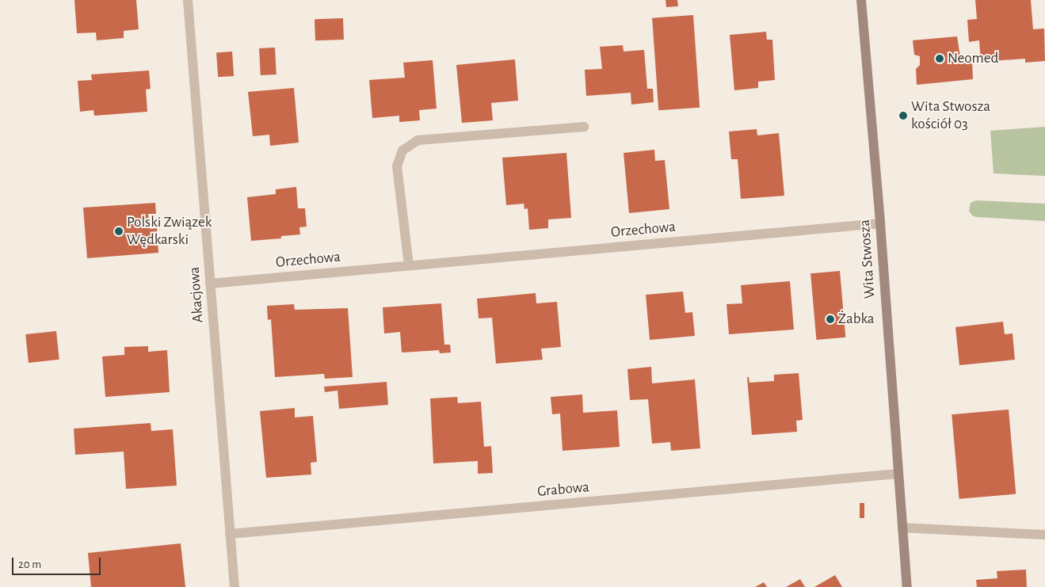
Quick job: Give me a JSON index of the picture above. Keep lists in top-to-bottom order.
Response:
{
  "streets": {
    "street": [
      "Orzechowa",
      "Wita Stwosza",
      "Akacjowa",
      "Grabowa"
    ]
  },
  "crossings": [
    ["Orzechowa", "Wita Stwosza"],
    ["Orzechowa", "Akacjowa"],
    ["Wita Stwosza", "Grabowa"],
    ["Akacjowa", "Grabowa"]
  ],
  "places": [
    "Neomed",
    "Wita Stwosza kościół 03",
    "Polski Związek Wędkarski",
    "Żabka"
  ],
  "scale_bar": "20 m"
}
